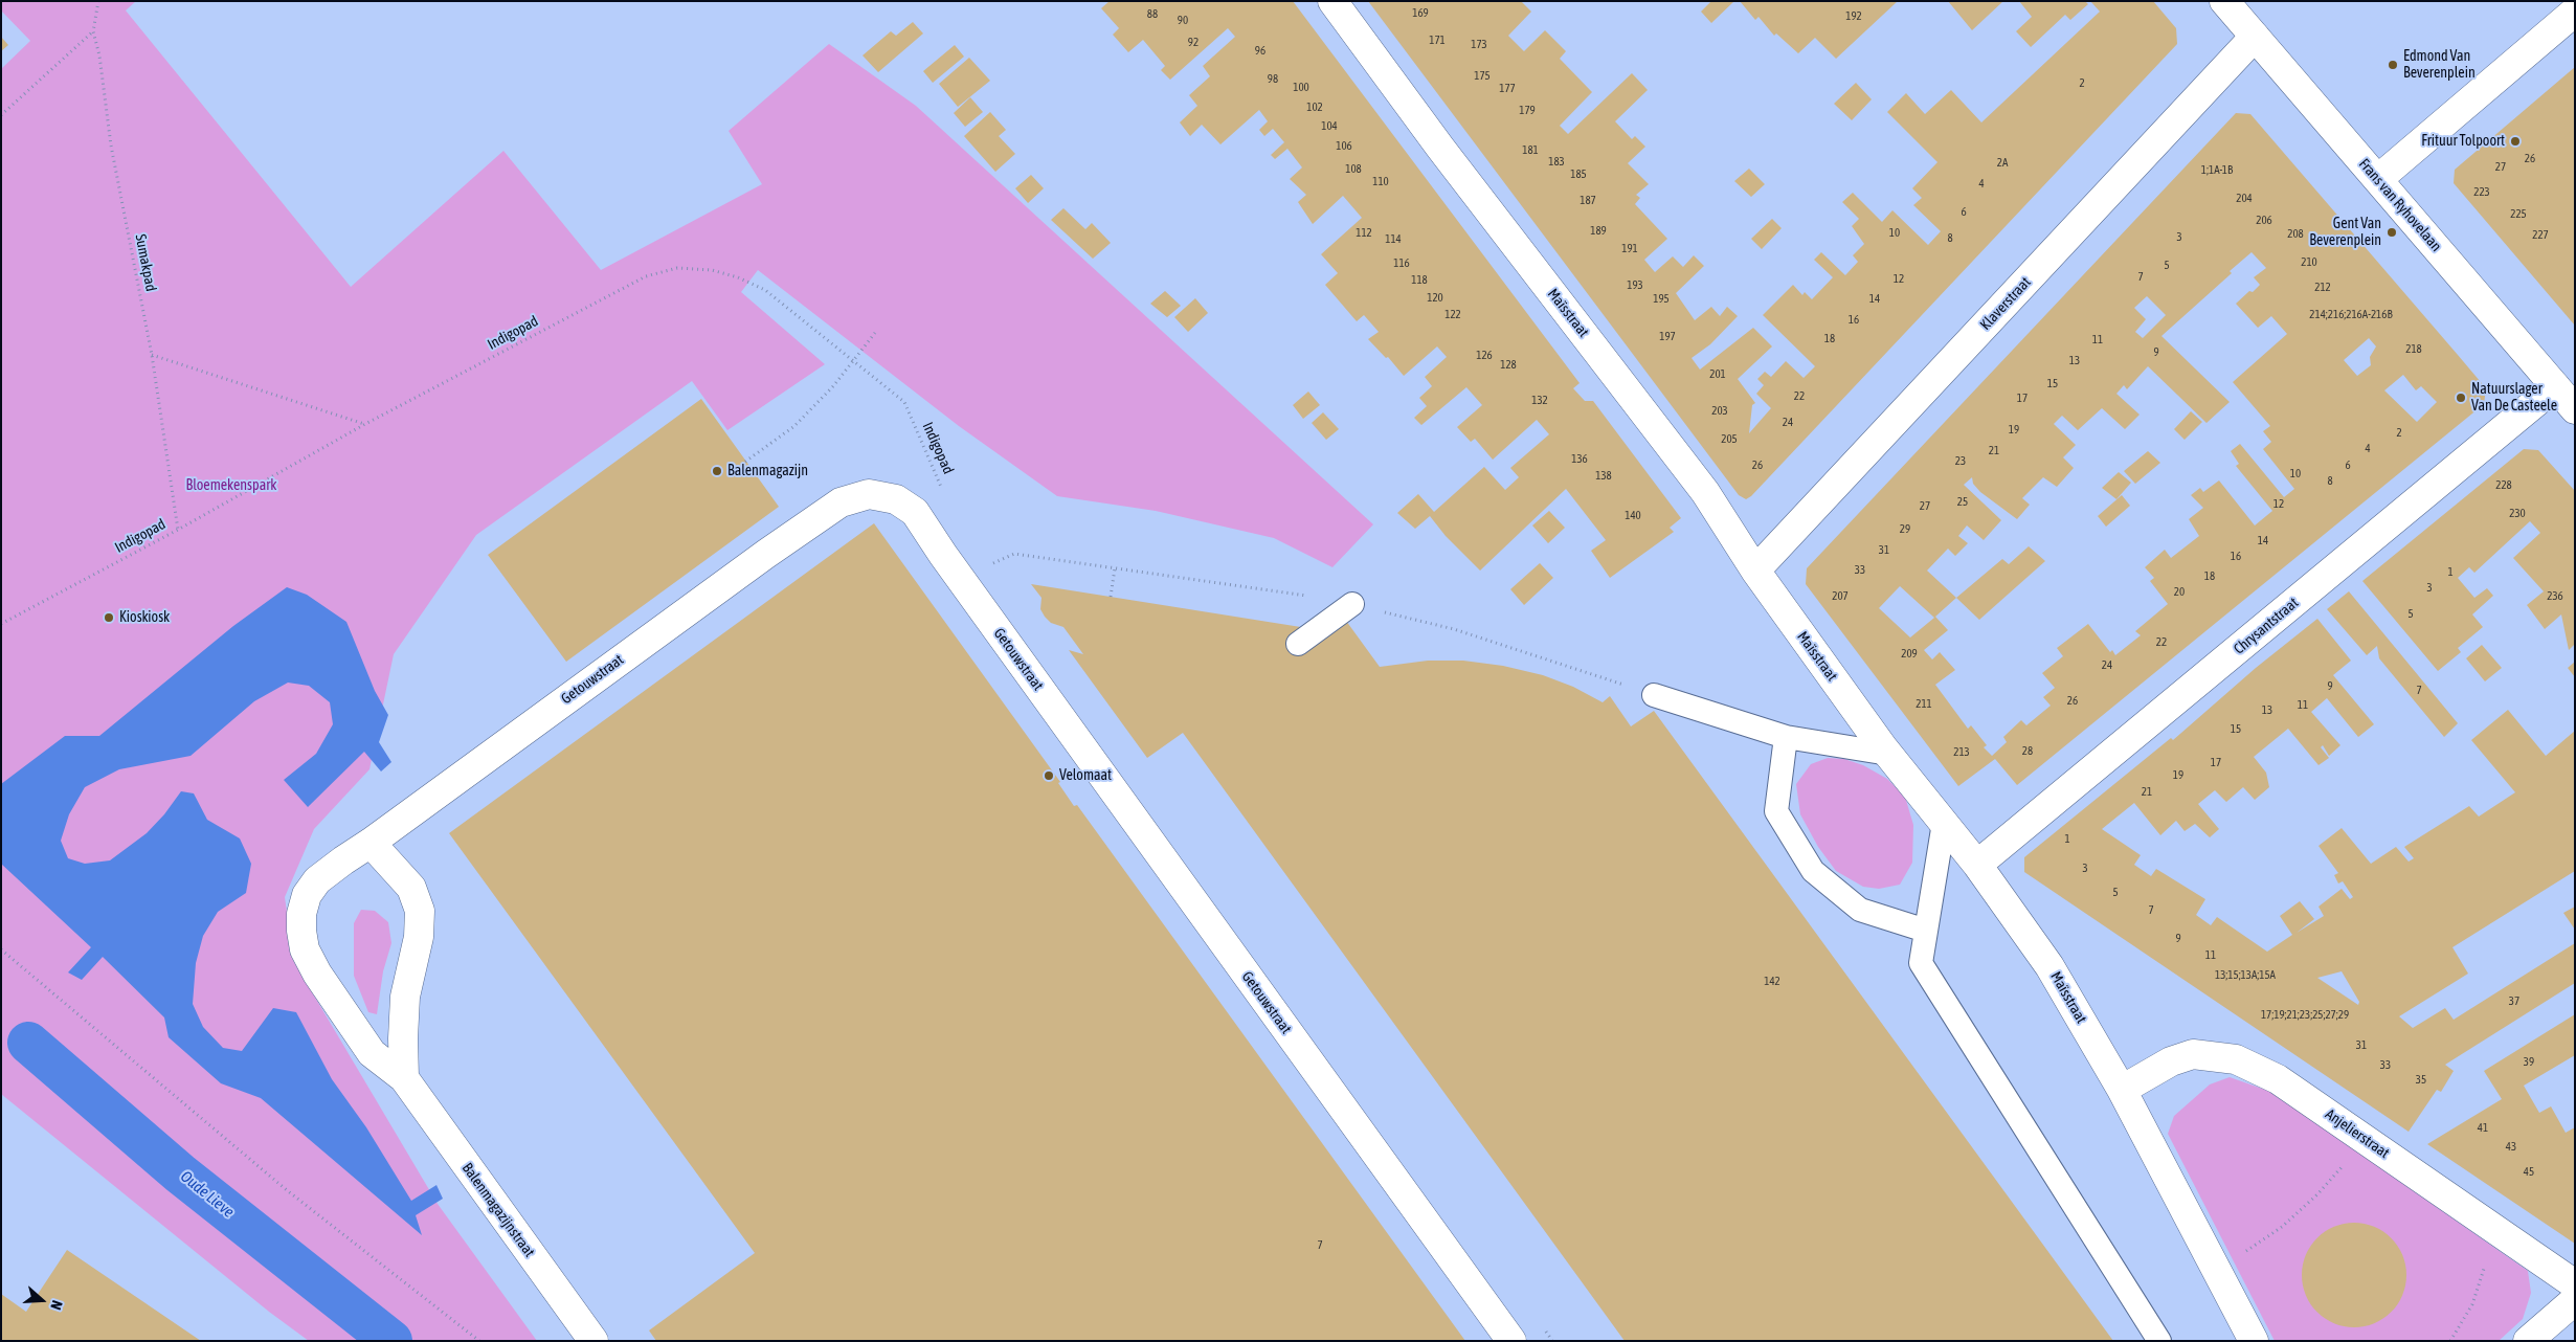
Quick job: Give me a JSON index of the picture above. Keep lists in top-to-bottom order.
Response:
{
  "streets": {
    "street": [
      "Frans van Ryhovelaan",
      "Klaverstraat",
      "Maïsstraat",
      "Chrysantstraat",
      "Getouwstraat",
      "Anjelierstraat",
      "Balenmagazijnstraat"
    ],
    "path": ["Sumakpad", "Indigopad"]
  },
  "crossings": [
    ["Frans van Ryhovelaan", "Klaverstraat"],
    ["Frans van Ryhovelaan", "Chrysantstraat"],
    ["Sumakpad", "Indigopad"],
    ["Klaverstraat", "Maïsstraat"],
    ["Maïsstraat", "Chrysantstraat"],
    ["Maïsstraat", "Anjelierstraat"],
    ["Getouwstraat", "Balenmagazijnstraat"]
  ],
  "water": ["Oude Lieve"],
  "parks": ["Bloemekenspark"],
  "places": [
    "Edmond Van Beverenplein",
    "Frituur Tolpoort",
    "Gent Van Beverenplein",
    "Natuurslager Van De Casteele",
    "Balenmagazijn",
    "Kioskiosk",
    "Velomaat"
  ],
  "house_numbers": [
    "169",
    "88",
    "192",
    "90",
    "171",
    "92",
    "173",
    "96",
    "175",
    "98",
    "2",
    "100",
    "177",
    "102",
    "179",
    "104",
    "106",
    "181",
    "26",
    "183",
    "2A",
    "27",
    "108",
    "1;1A-1B",
    "185",
    "110",
    "4",
    "223",
    "204",
    "187",
    "6",
    "225",
    "206",
    "189",
    "112",
    "10",
    "208",
    "227",
    "3",
    "8",
    "114",
    "191",
    "210",
    "116",
    "5",
    "7",
    "12",
    "118",
    "193",
    "212",
    "120",
    "195",
    "14",
    "122",
    "214;216;216A-216B",
    "16",
    "197",
    "18",
    "11",
    "218",
    "9",
    "126",
    "13",
    "128",
    "201",
    "15",
    "22",
    "17",
    "132",
    "203",
    "24",
    "19",
    "2",
    "205",
    "4",
    "21",
    "136",
    "23",
    "26",
    "6",
    "10",
    "138",
    "8",
    "228",
    "25",
    "12",
    "27",
    "230",
    "140",
    "29",
    "14",
    "31",
    "16",
    "33",
    "1",
    "18",
    "3",
    "20",
    "207",
    "236",
    "5",
    "22",
    "209",
    "24",
    "9",
    "7",
    "26",
    "211",
    "11",
    "13",
    "15",
    "28",
    "213",
    "17",
    "19",
    "21",
    "1",
    "3",
    "5",
    "7",
    "9",
    "11",
    "13;15;13A;15A",
    "142",
    "37",
    "17;19;21;23;25;27;29",
    "31",
    "39",
    "33",
    "35",
    "41",
    "43",
    "45",
    "7"
  ],
  "north": "right"
}
